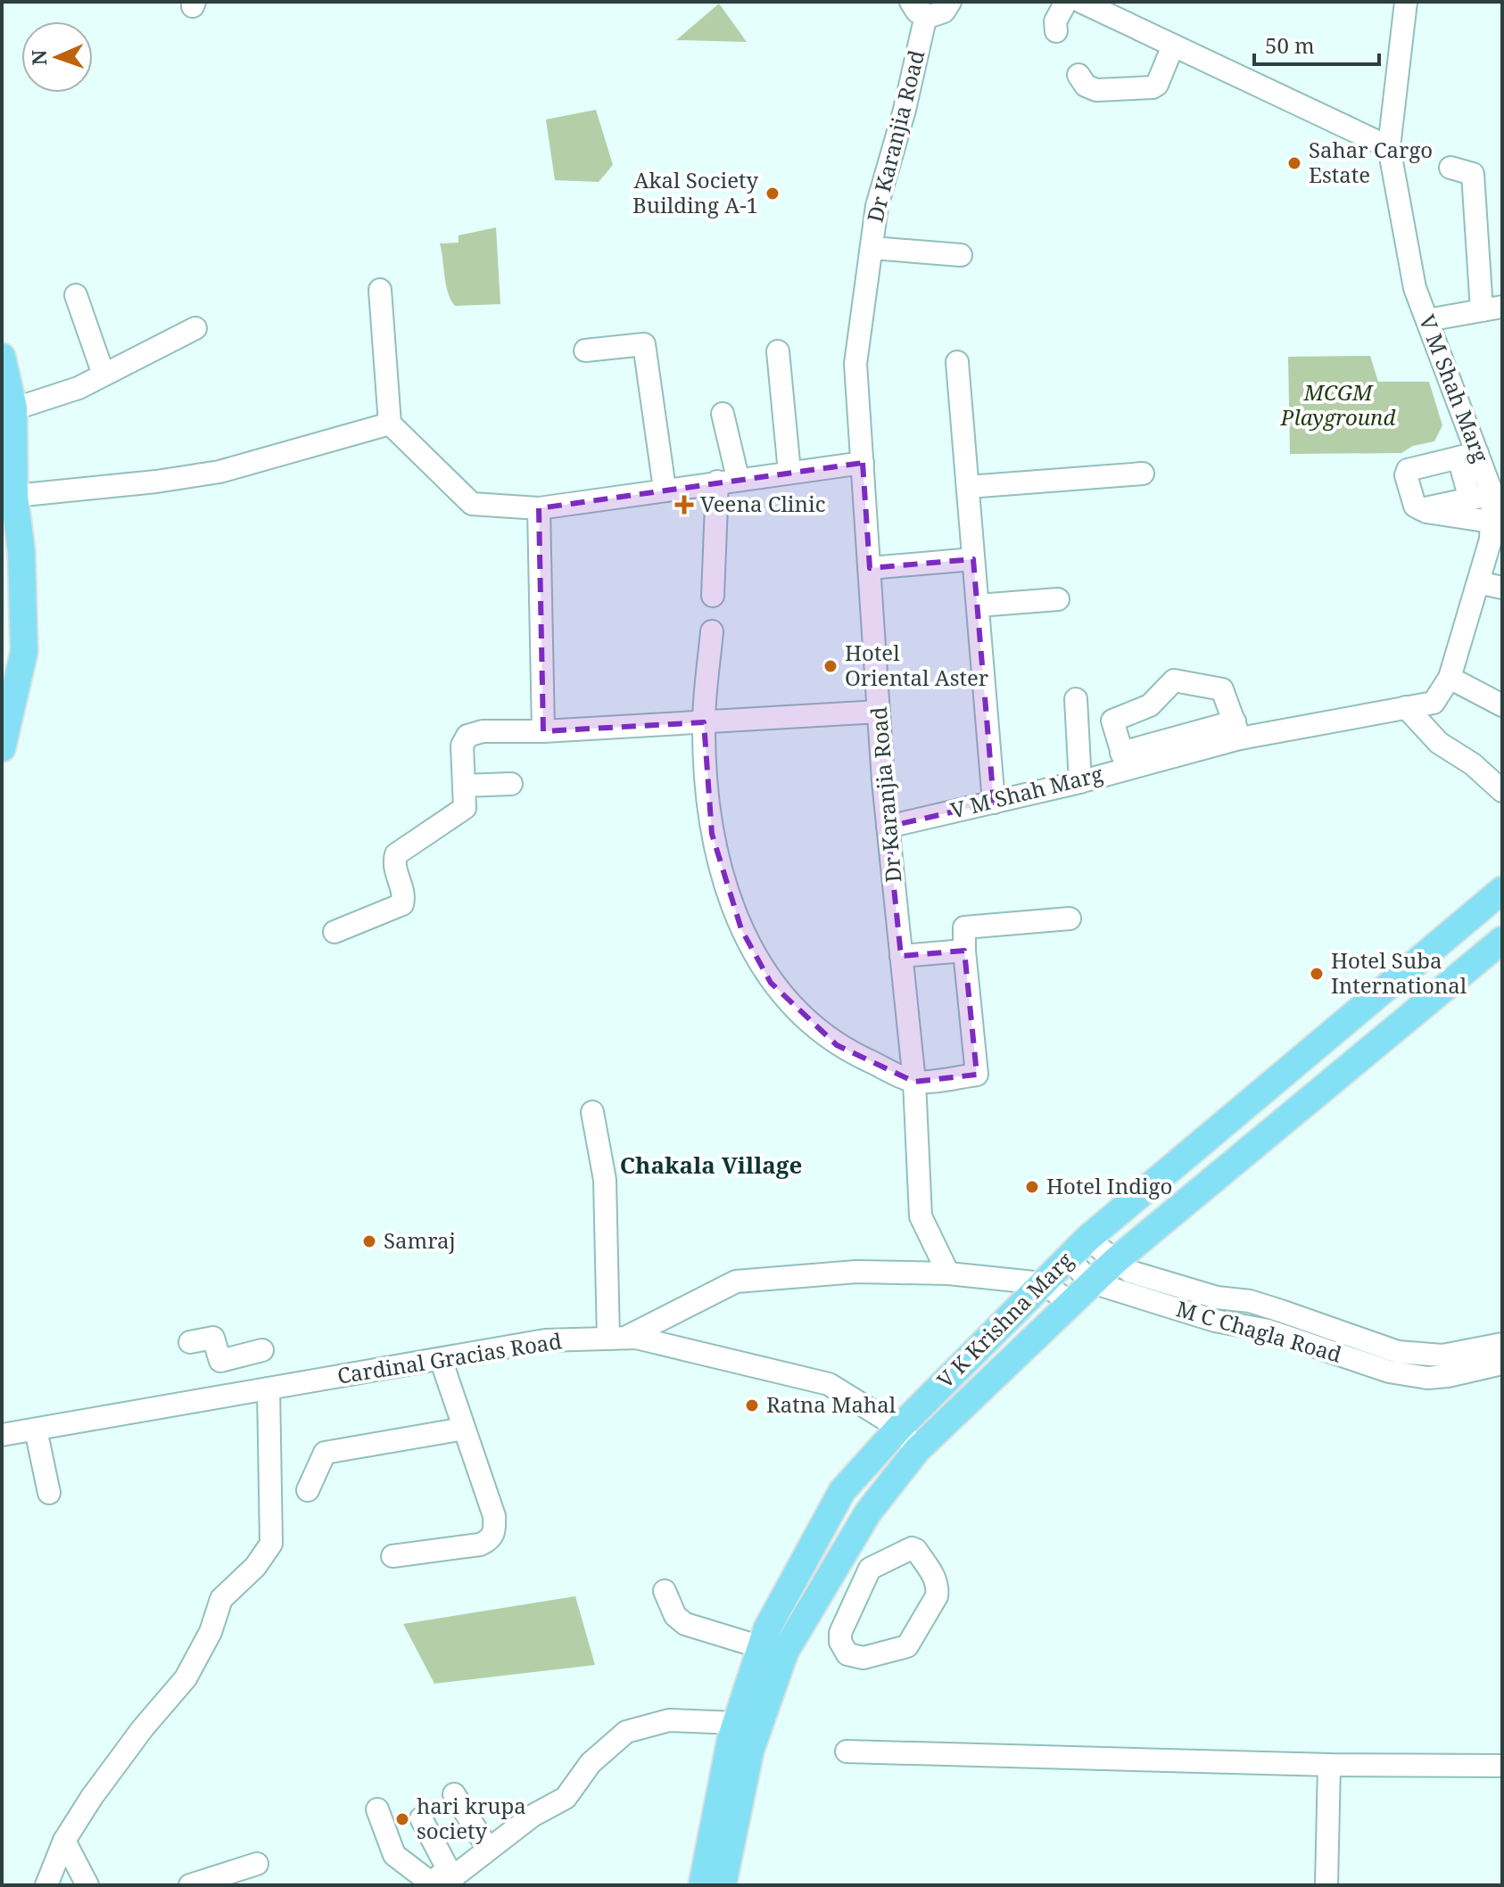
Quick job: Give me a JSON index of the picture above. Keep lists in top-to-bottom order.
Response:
{
  "streets": {
    "main road": ["V K Krishna Marg"],
    "street": [
      "Dr Karanjia Road",
      "V M Shah Marg",
      "M C Chagla Road",
      "Cardinal Gracias Road"
    ]
  },
  "crossings": [
    ["Dr Karanjia Road", "V M Shah Marg"],
    ["V K Krishna Marg", "M C Chagla Road"],
    ["V K Krishna Marg", "Cardinal Gracias Road"]
  ],
  "districts": ["Chakala Village"],
  "parks": ["MCGM Playground"],
  "places": {
    "other": [
      "Sahar Cargo Estate",
      "Akal Society Building A-1",
      "Hotel Oriental Aster",
      "Hotel Suba International",
      "Hotel Indigo",
      "Samraj",
      "Ratna Mahal",
      "hari krupa society"
    ],
    "health": ["Veena Clinic"]
  },
  "scale_bar": "50 m",
  "north": "left"
}
